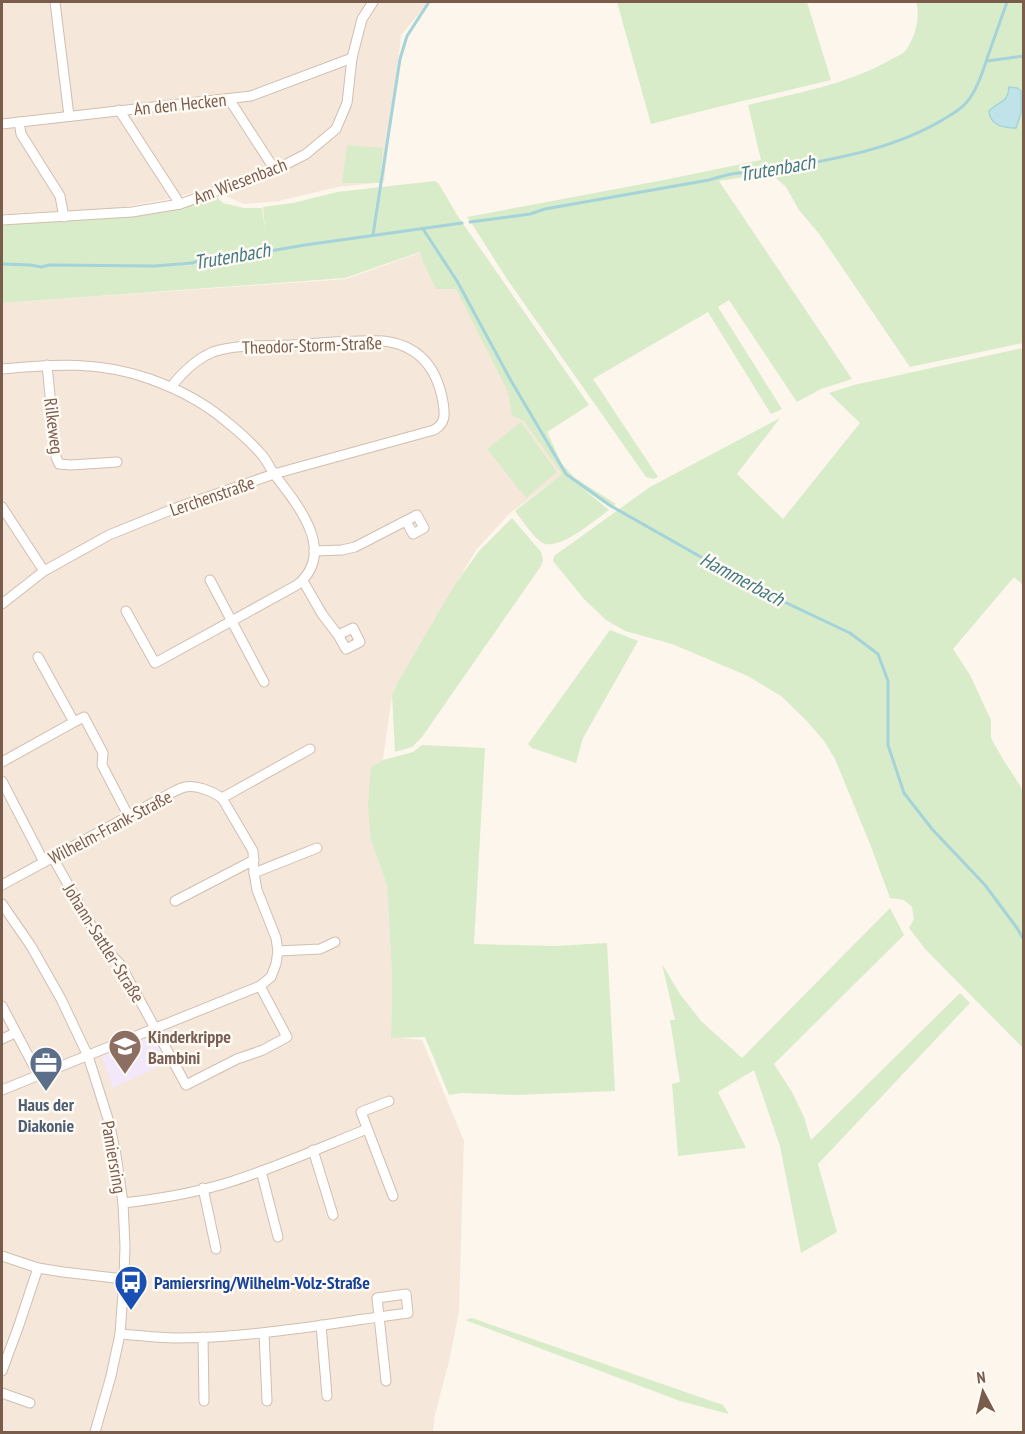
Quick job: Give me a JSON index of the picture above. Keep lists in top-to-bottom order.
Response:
{
  "streets": {
    "street": [
      "An den Hecken",
      "Am Wiesenbach",
      "Theodor-Storm-Straße",
      "Rilkeweg",
      "Lerchenstraße",
      "Wilhelm-Frank-Straße",
      "Johann-Sattler-Straße",
      "Pamiersring"
    ]
  },
  "crossings": [
    ["An den Hecken", "Am Wiesenbach"],
    ["Theodor-Storm-Straße", "Lerchenstraße"],
    ["Wilhelm-Frank-Straße", "Johann-Sattler-Straße"]
  ],
  "water": ["Trutenbach", "Hammerbach"],
  "places": {
    "school or university": ["Kinderkrippe Bambini"],
    "office": ["Haus der Diakonie"],
    "bus stop": ["Pamiersring/Wilhelm-Volz-Straße"]
  },
  "north": "top"
}
